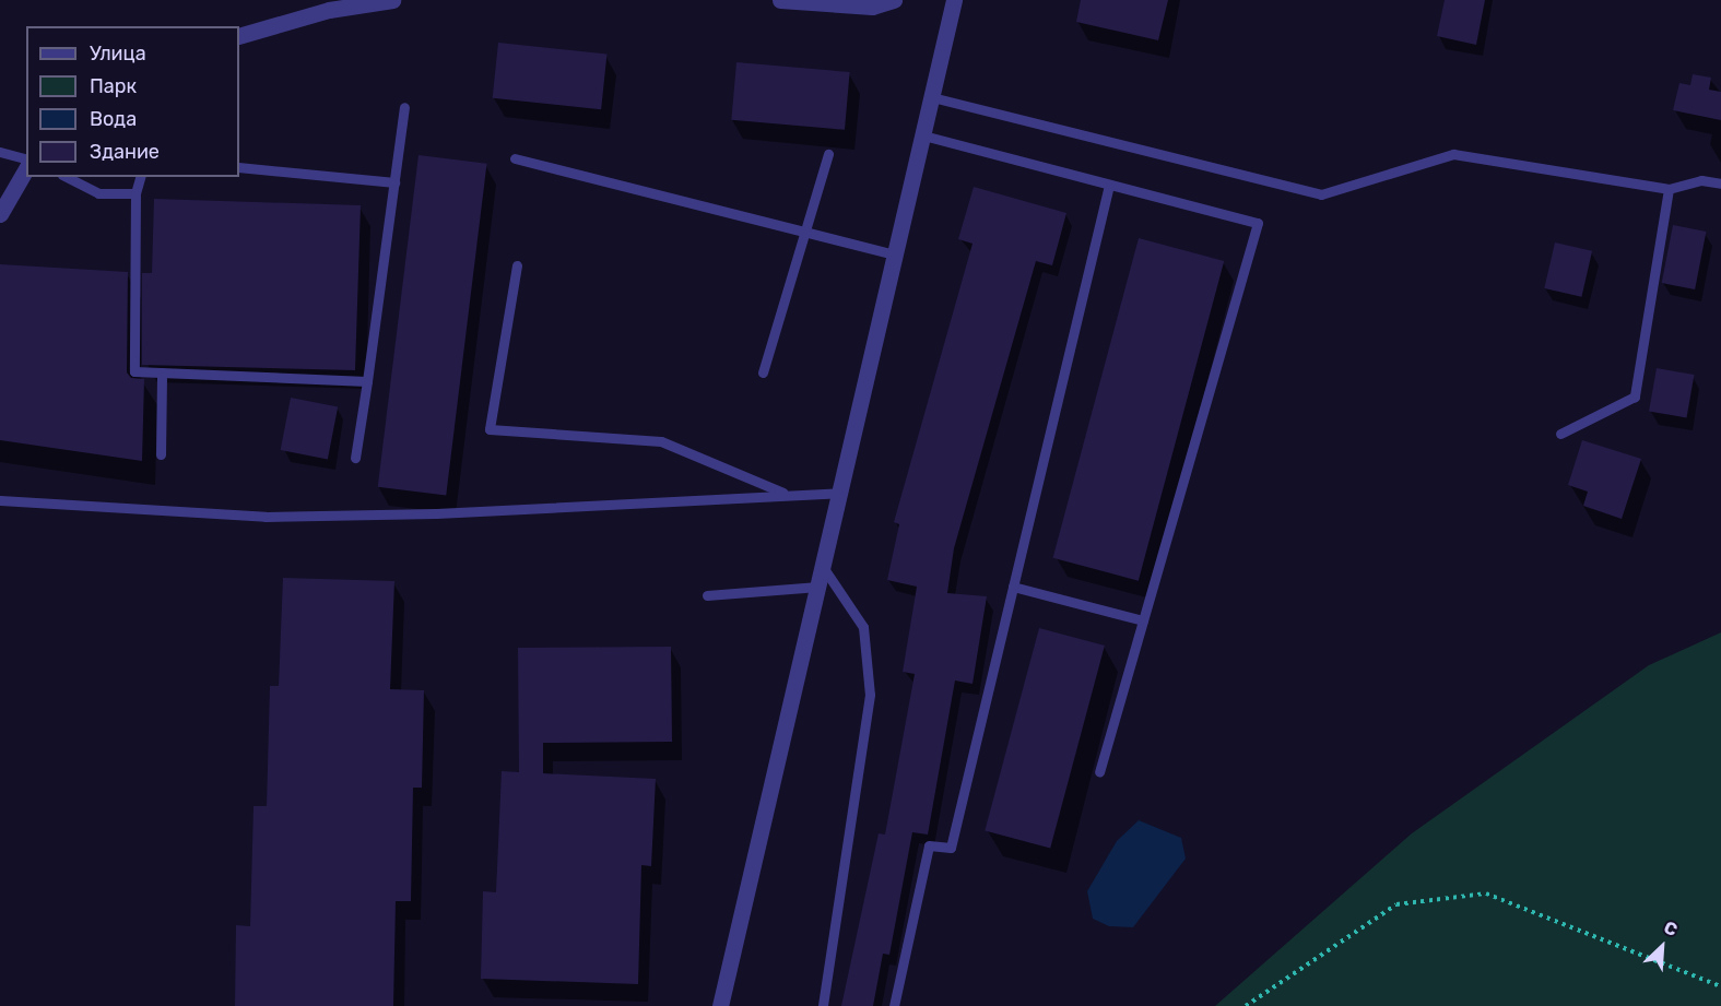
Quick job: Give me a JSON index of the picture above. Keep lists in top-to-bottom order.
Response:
{
  "legend": [
    "Улица",
    "Парк",
    "Вода",
    "Здание"
  ],
  "north": "top right"
}
